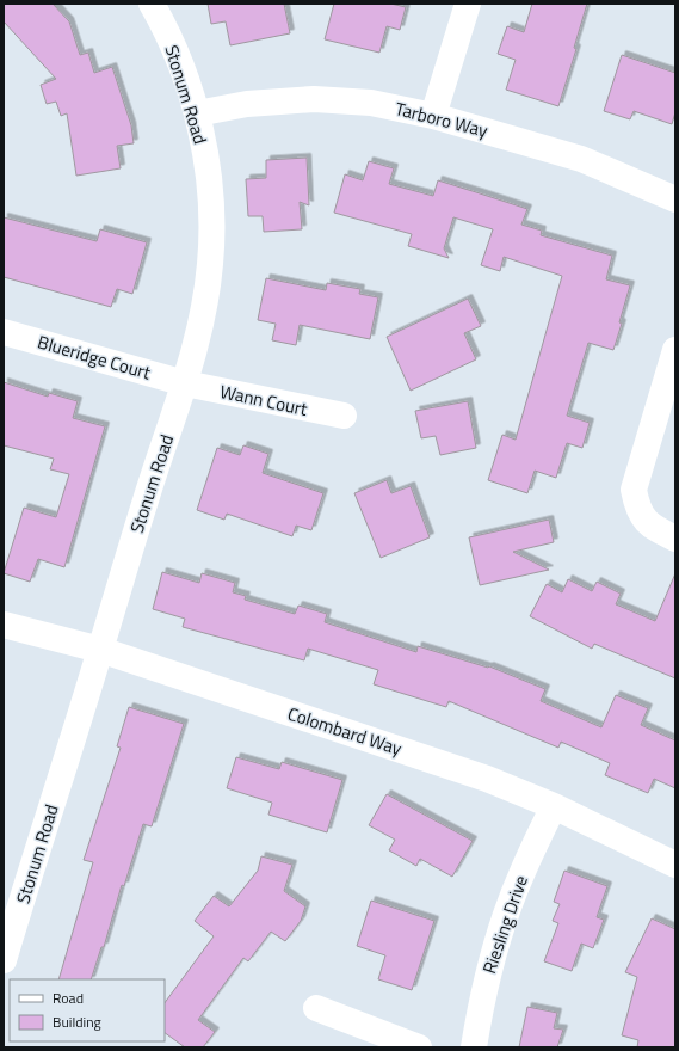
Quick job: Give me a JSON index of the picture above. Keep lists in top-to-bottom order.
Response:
{
  "streets": {
    "street": [
      "Stonum Road",
      "Tarboro Way",
      "Blueridge Court",
      "Wann Court",
      "Colombard Way",
      "Riesling Drive"
    ]
  },
  "crossings": [
    ["Stonum Road", "Tarboro Way"],
    ["Stonum Road", "Blueridge Court"],
    ["Stonum Road", "Wann Court"],
    ["Stonum Road", "Colombard Way"],
    ["Blueridge Court", "Wann Court"],
    ["Colombard Way", "Riesling Drive"]
  ],
  "legend": ["Road", "Building"]
}
